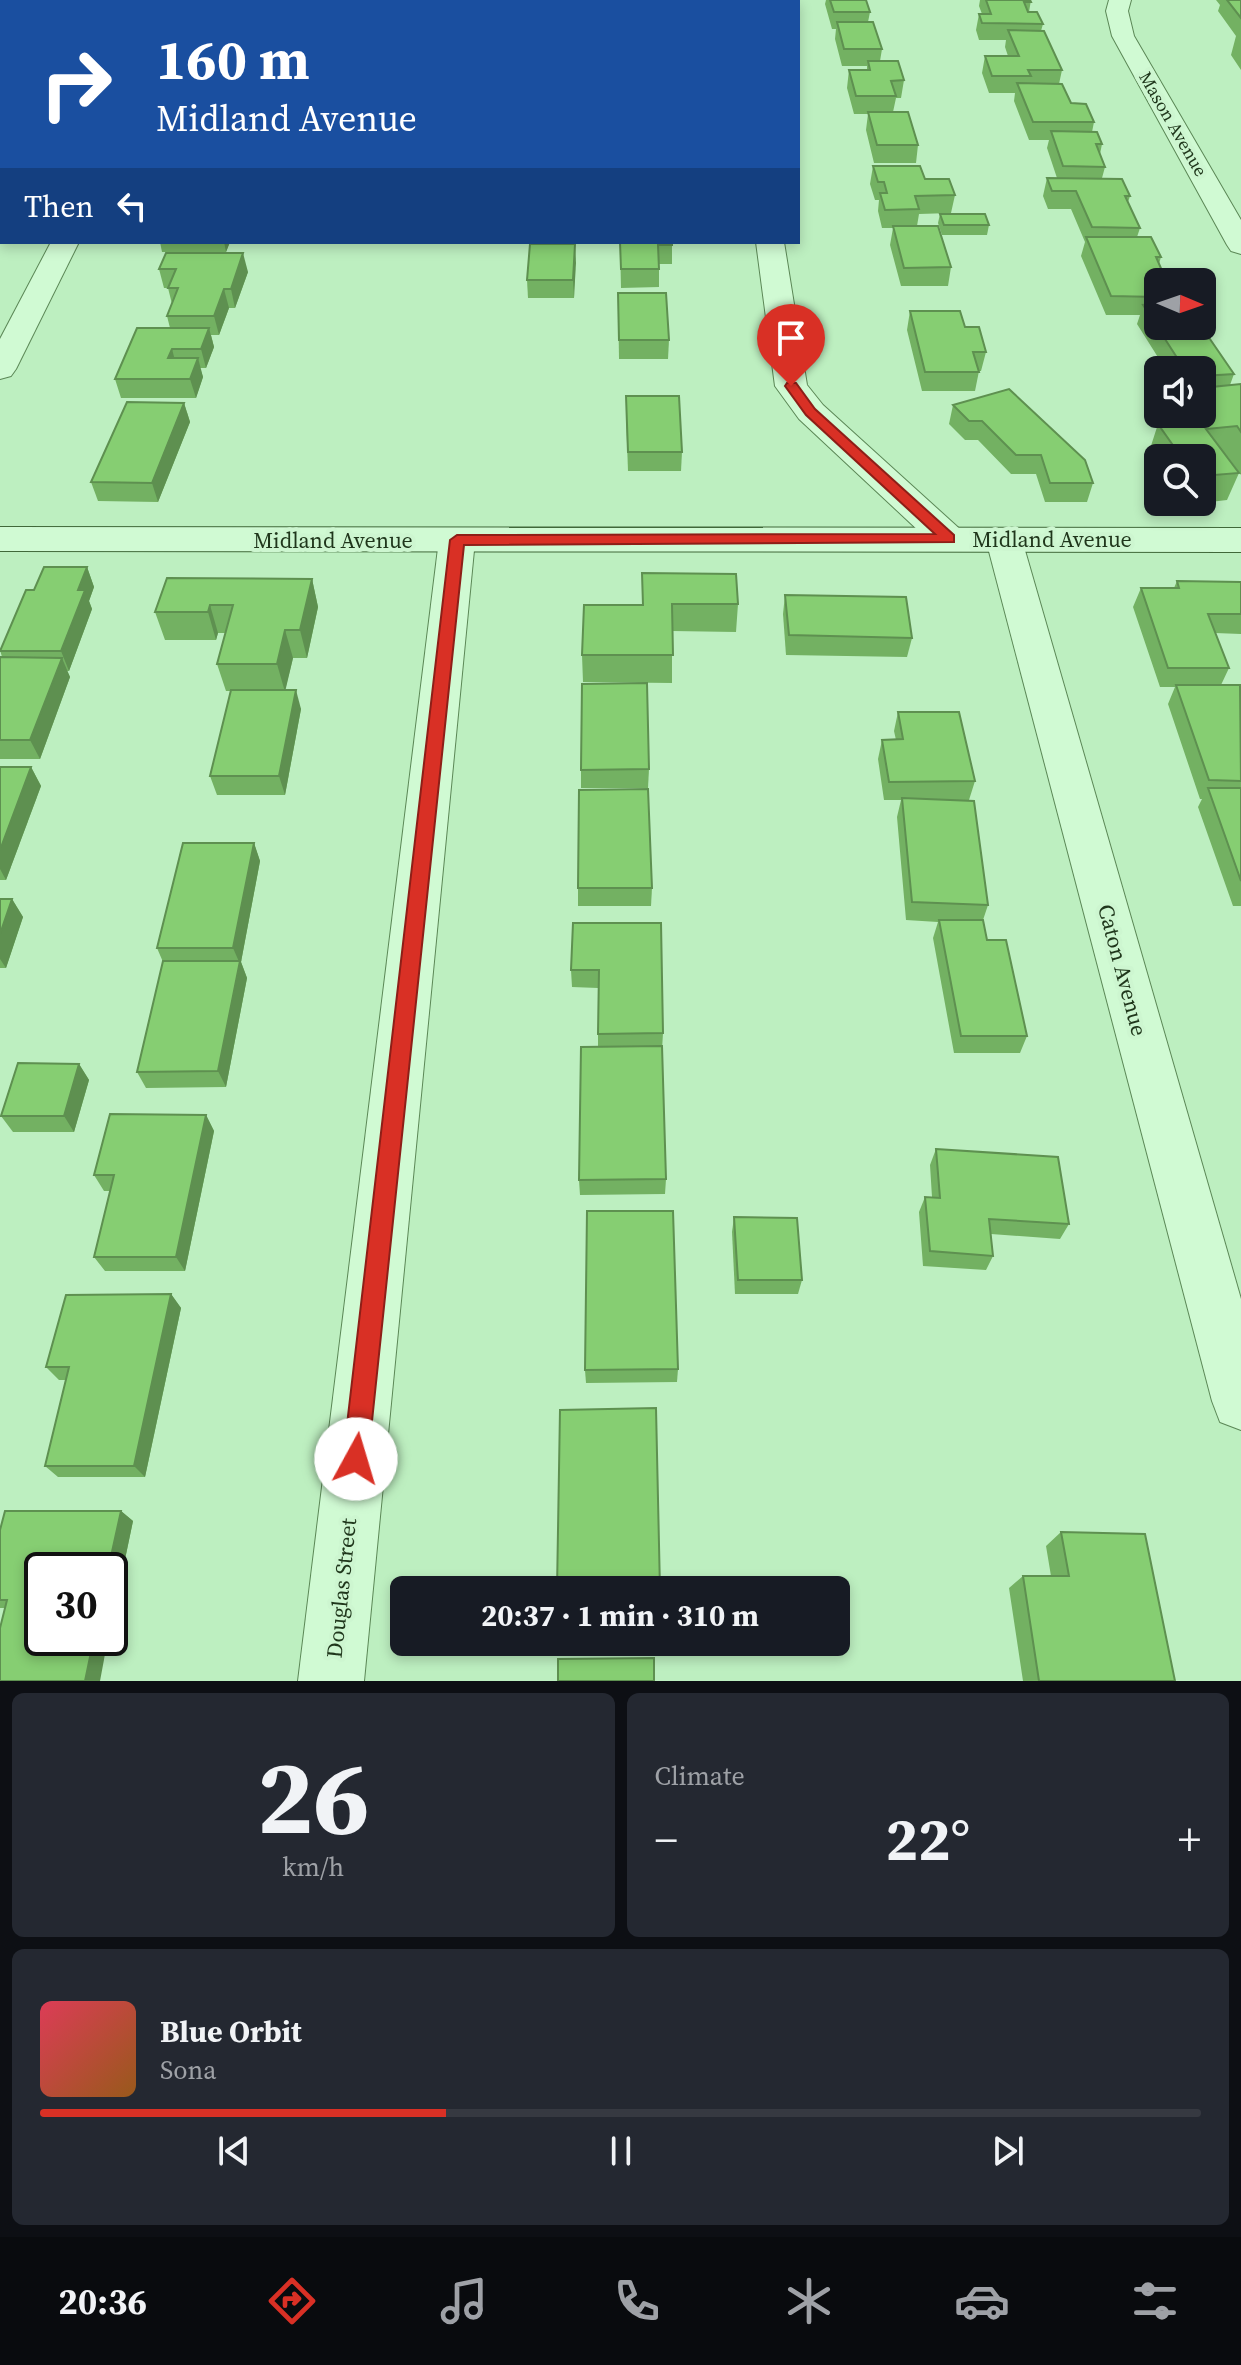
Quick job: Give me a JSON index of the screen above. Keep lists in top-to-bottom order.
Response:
{
  "streets": {
    "street": [
      "Mason Avenue",
      "Midland Avenue",
      "Caton Avenue",
      "Douglas Street"
    ]
  },
  "crossings": [
    ["Midland Avenue", "Caton Avenue"],
    ["Midland Avenue", "Douglas Street"]
  ],
  "north": "right",
  "page": {
    "turn": ["160 m", "Midland Avenue"],
    "then": "Then",
    "limit": "30",
    "trip": "20:37 · 1 min · 310 m",
    "tile": [
      ["26", "km/h"],
      "Climate"
    ],
    "heat": ["−", "22°", "+"],
    "song": ["Blue Orbit", "Sona"],
    "tabs": "20:36"
  }
}
